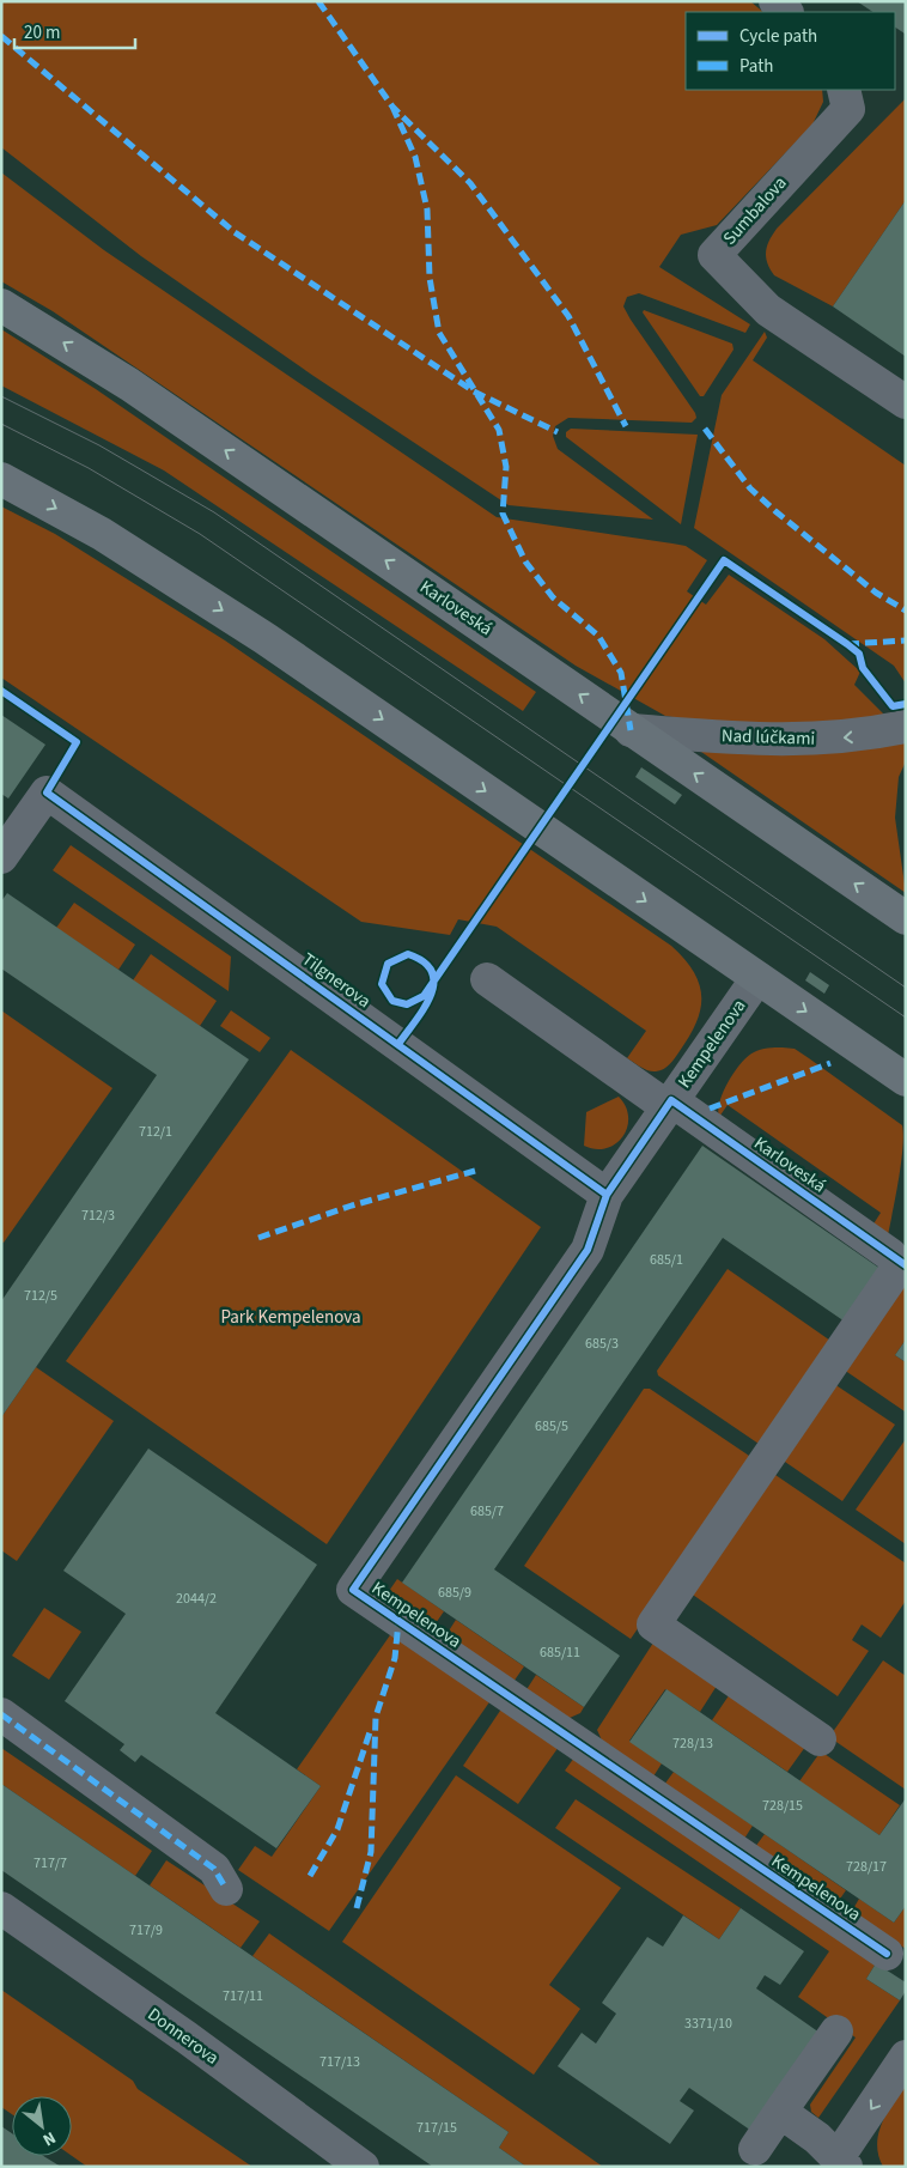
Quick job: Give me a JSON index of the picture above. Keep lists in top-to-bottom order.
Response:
{
  "streets": {
    "main road": ["Karloveská"],
    "street": [
      "Sumbalova",
      "Nad lúčkami",
      "Tilgnerova",
      "Kempelenova",
      "Donnerova"
    ]
  },
  "crossings": [
    ["Karloveská", "Nad lúčkami"],
    ["Karloveská", "Kempelenova"],
    ["Tilgnerova", "Kempelenova"]
  ],
  "one_way": ["Nad lúčkami"],
  "parks": ["Park Kempelenova"],
  "house_numbers": [
    "712/1",
    "712/3",
    "685/1",
    "712/5",
    "685/3",
    "685/5",
    "685/7",
    "685/9",
    "2044/2",
    "685/11",
    "728/13",
    "728/15",
    "717/7",
    "728/17",
    "717/9",
    "717/11",
    "3371/10",
    "717/13",
    "717/15"
  ],
  "legend": ["Cycle path", "Path"],
  "scale_bar": "20 m",
  "north": "bottom right"
}
